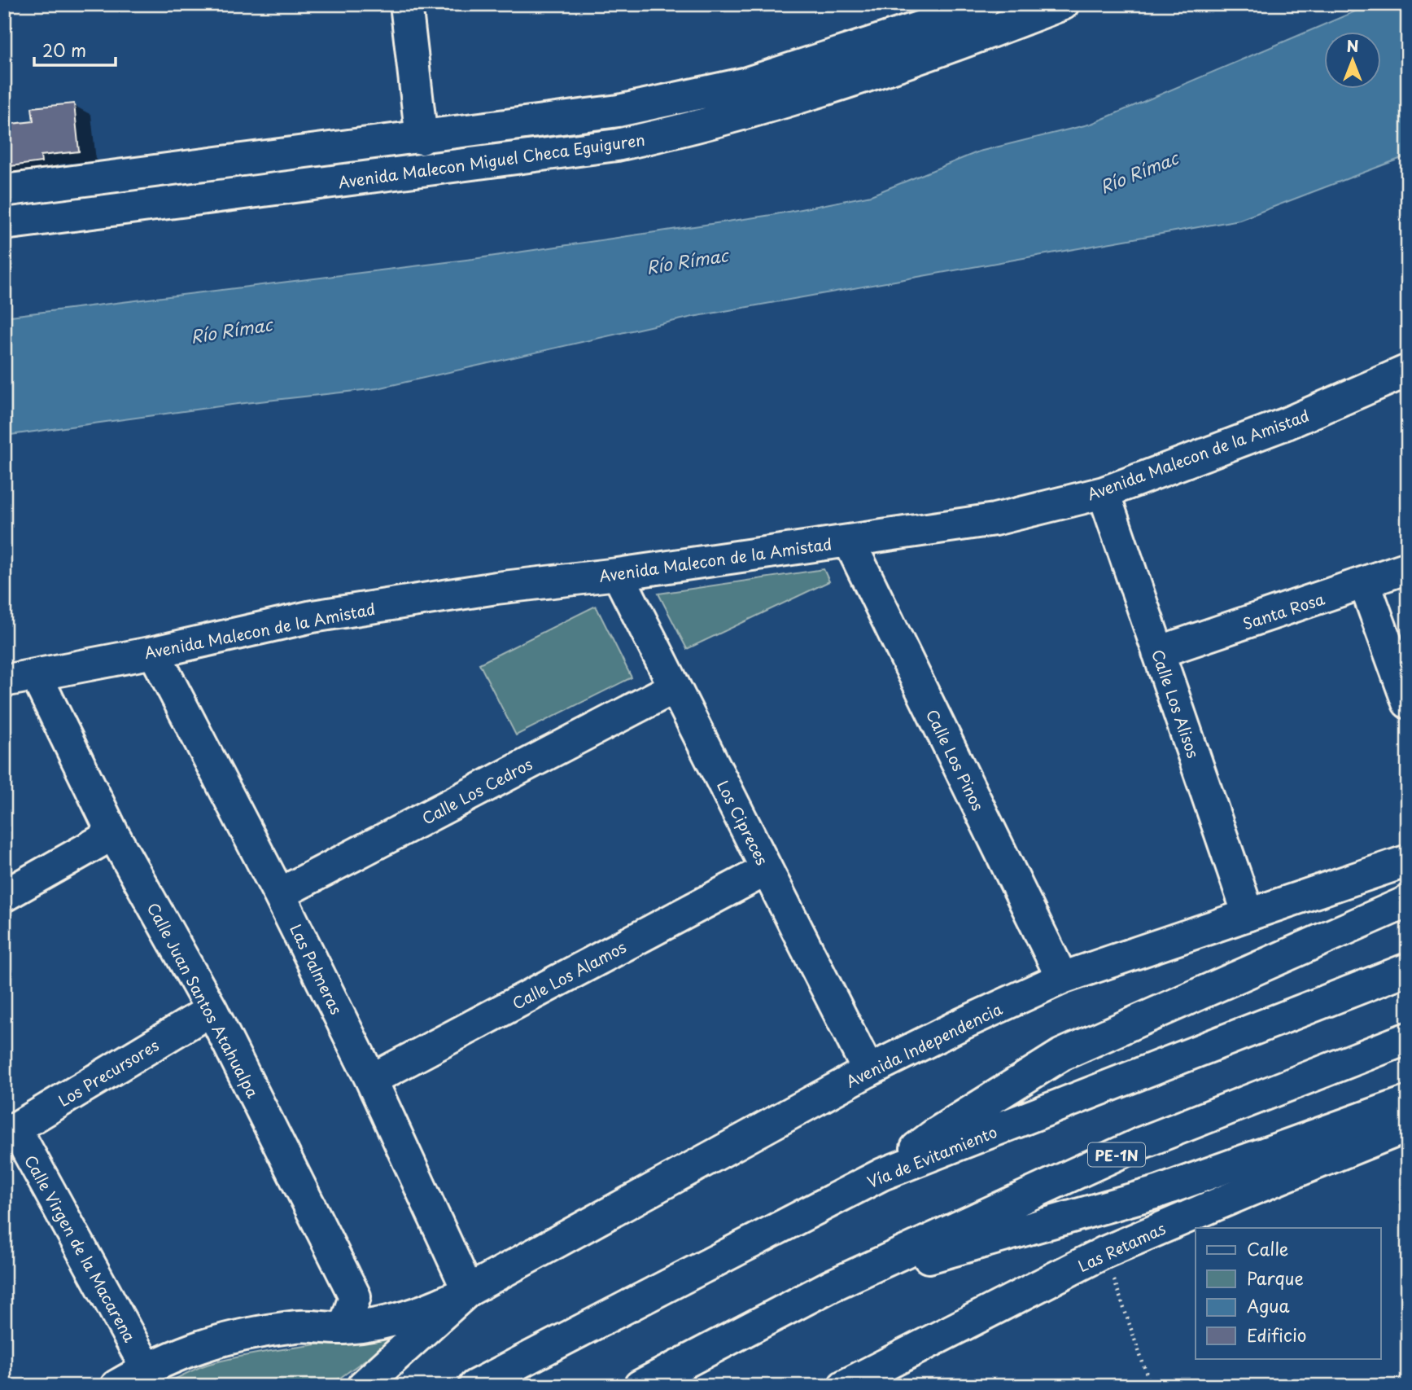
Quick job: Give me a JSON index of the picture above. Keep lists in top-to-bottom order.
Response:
{
  "streets": {
    "main road": [
      "Avenida Malecon Miguel Checa Eguiguren",
      "Avenida Malecon de la Amistad",
      "Santa Rosa",
      "Calle Los Alisos",
      "Calle Los Pinos",
      "Calle Los Cedros",
      "Los Cipreces",
      "Las Palmeras",
      "Calle Los Alamos",
      "Calle Juan Santos Atahualpa",
      "Avenida Independencia",
      "Los Precursores",
      "PE-1N",
      "Vía de Evitamiento",
      "Las Retamas",
      "Calle Virgen de la Macarena"
    ]
  },
  "crossings": [
    ["Avenida Malecon de la Amistad", "Calle Los Alisos"],
    ["Avenida Malecon de la Amistad", "Calle Los Pinos"],
    ["Avenida Malecon de la Amistad", "Los Cipreces"],
    ["Avenida Malecon de la Amistad", "Las Palmeras"],
    ["Avenida Malecon de la Amistad", "Calle Juan Santos Atahualpa"],
    ["Santa Rosa", "Calle Los Alisos"],
    ["Calle Los Alisos", "Avenida Independencia"],
    ["Calle Los Pinos", "Avenida Independencia"],
    ["Calle Los Cedros", "Los Cipreces"],
    ["Calle Los Cedros", "Las Palmeras"],
    ["Los Cipreces", "Calle Los Alamos"],
    ["Los Cipreces", "Avenida Independencia"],
    ["Las Palmeras", "Calle Los Alamos"],
    ["Las Palmeras", "Avenida Independencia"],
    ["Calle Juan Santos Atahualpa", "Los Precursores"],
    ["Los Precursores", "Calle Virgen de la Macarena"]
  ],
  "water": ["Río Rímac"],
  "legend": [
    "Calle",
    "Parque",
    "Agua",
    "Edificio"
  ],
  "scale_bar": "20 m",
  "north": "top"
}
